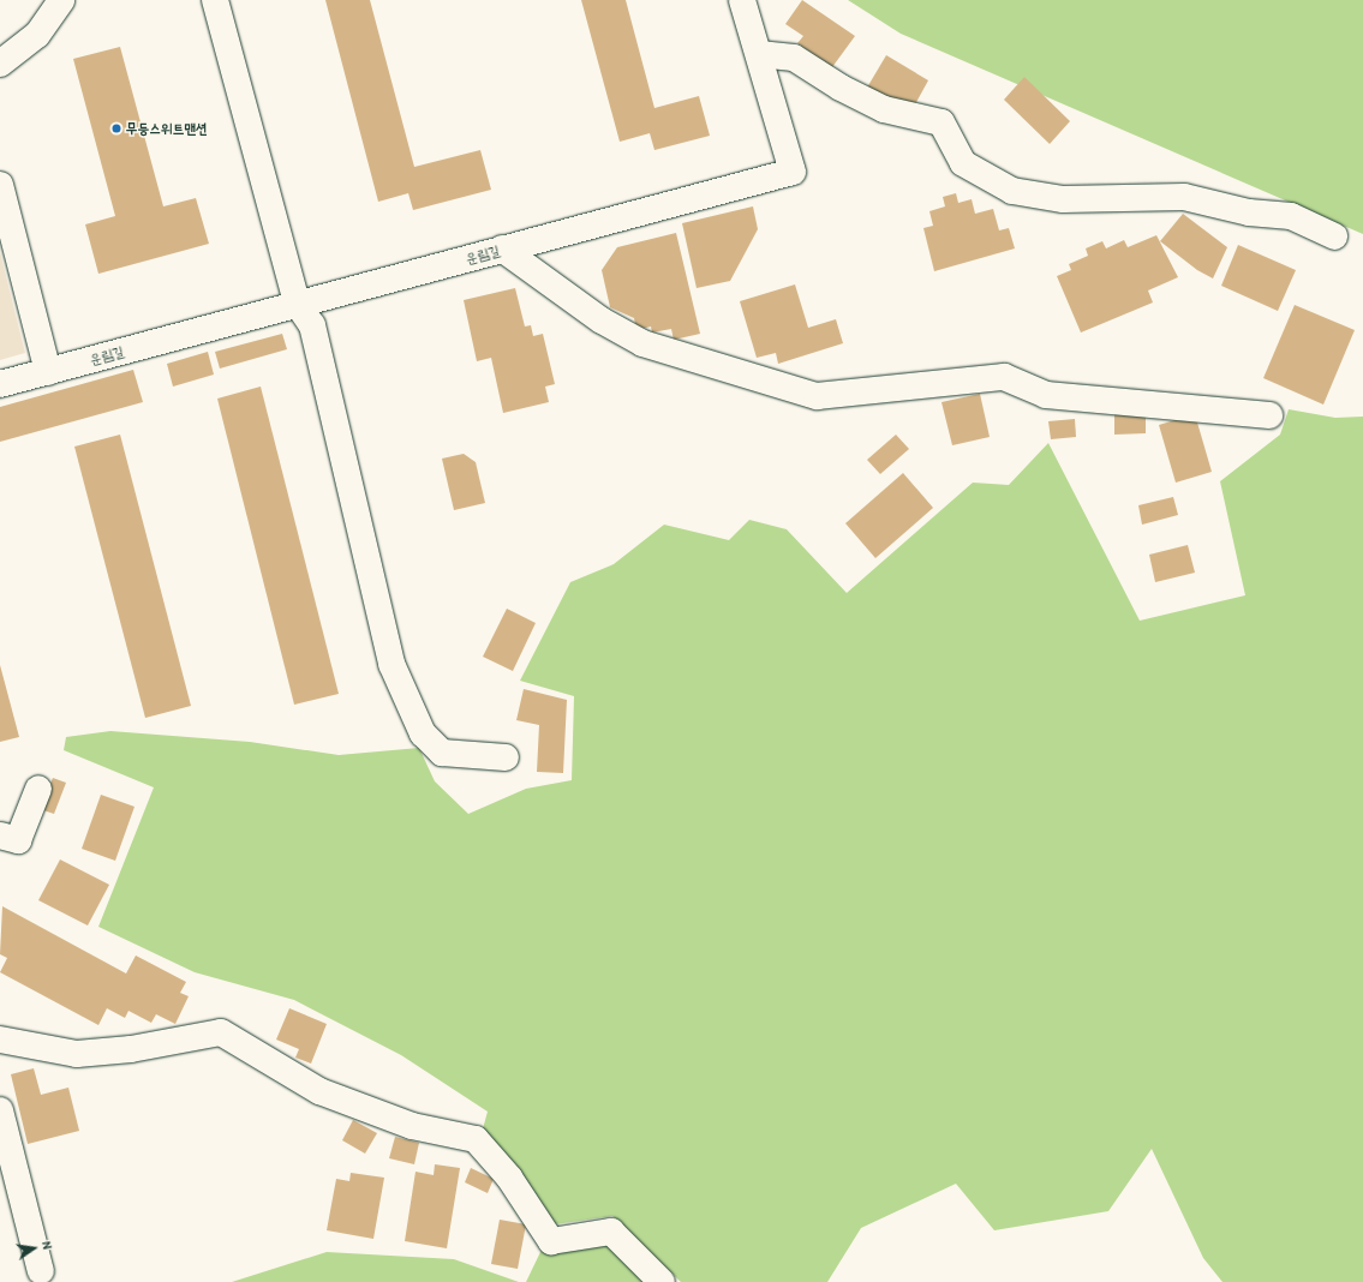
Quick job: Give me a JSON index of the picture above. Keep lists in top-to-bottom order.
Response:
{
  "streets": {
    "street": ["운림길"]
  },
  "places": ["무등스위트맨션"],
  "north": "right"
}
